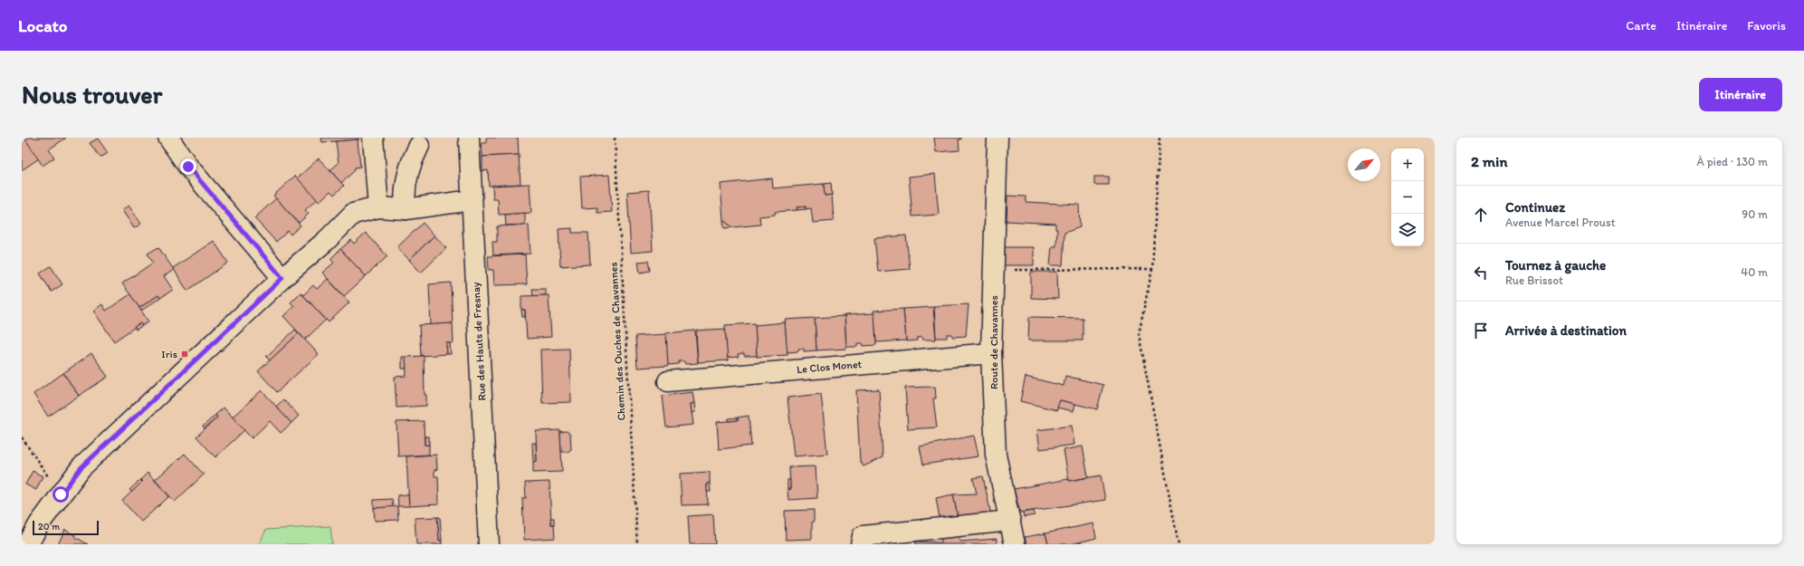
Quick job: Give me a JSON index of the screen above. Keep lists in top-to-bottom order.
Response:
{
  "streets": {
    "street": ["Rue des Hauts de Fresnay", "Route de Chavannes", "Le Clos Monet"],
    "path": ["Chemin des Ouches de Chavannes"]
  },
  "crossings": [
    ["Route de Chavannes", "Le Clos Monet"]
  ],
  "places": {
    "transit": ["Iris"]
  },
  "scale_bar": "20 m",
  "north": "top right",
  "page": {
    "header": "Locato",
    "nav": ["Carte", "Itinéraire", "Favoris"],
    "buttons": "Itinéraire",
    "title": "Nous trouver",
    "heading": ["2 min", "À pied · 130 m"],
    "map_buttons": ["+", "−"],
    "list": [
      ["Continuez", "Avenue Marcel Proust", "90 m"],
      ["Tournez à gauche", "Rue Brissot", "40 m"],
      "Arrivée à destination"
    ],
    "scale": "20 m"
  }
}
